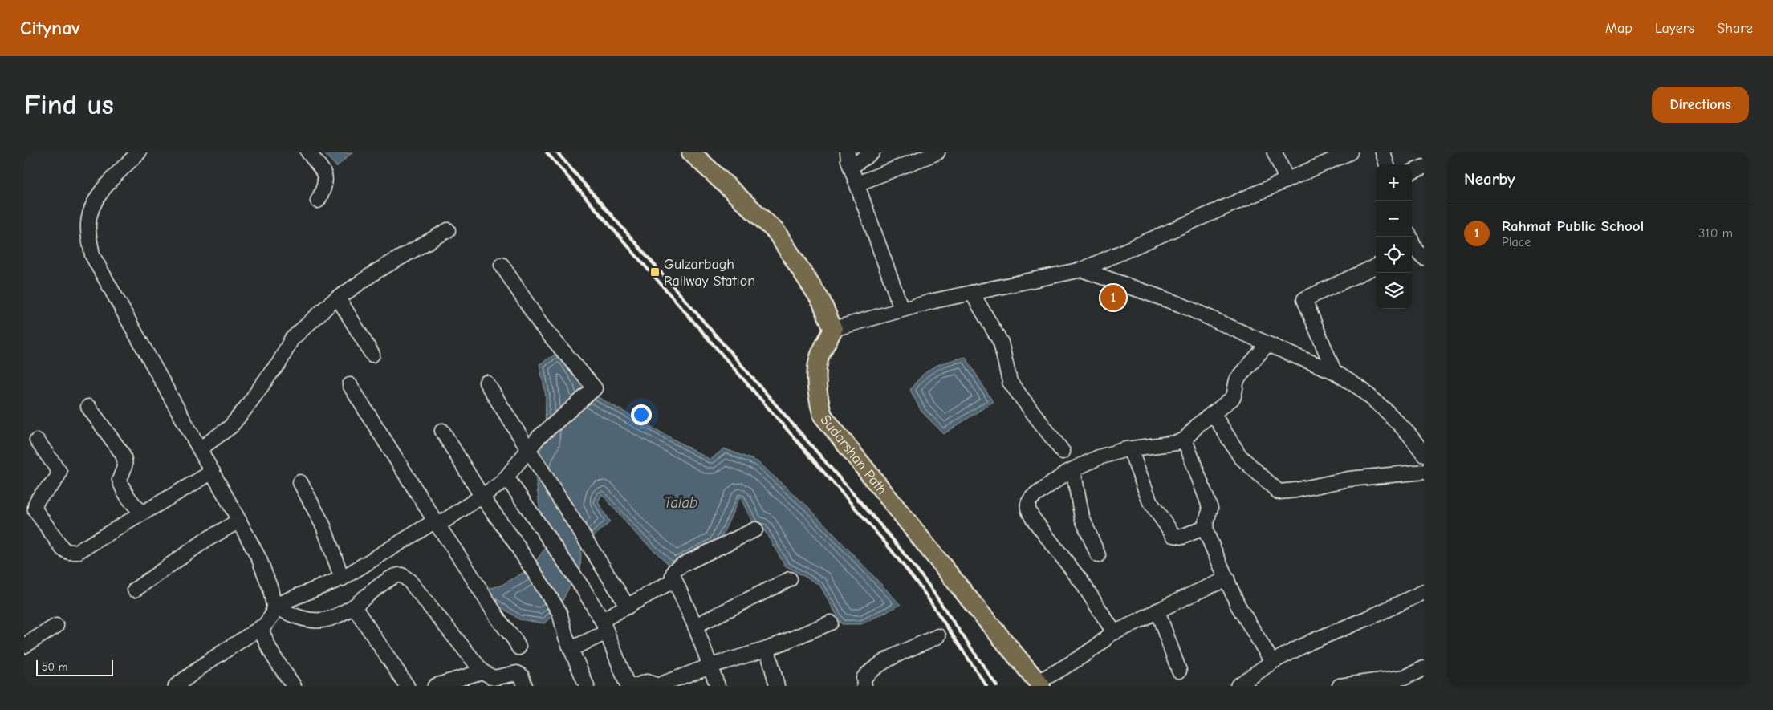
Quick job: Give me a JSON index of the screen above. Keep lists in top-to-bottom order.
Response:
{
  "streets": {
    "main road": ["Sudarshan Path"]
  },
  "water": ["Talab"],
  "places": {
    "transit": ["Gulzarbagh Railway Station"]
  },
  "scale_bar": "50 m",
  "page": {
    "header": "Citynav",
    "nav": ["Map", "Layers", "Share"],
    "buttons": "Directions",
    "title": "Find us",
    "heading": "Nearby",
    "map_buttons": ["+", "−"],
    "list": [
      {
        "mark": "1",
        "name": "Rahmat Public School",
        "note": "Place",
        "value": "310 m"
      }
    ],
    "pins": "1",
    "scale": "50 m"
  }
}
